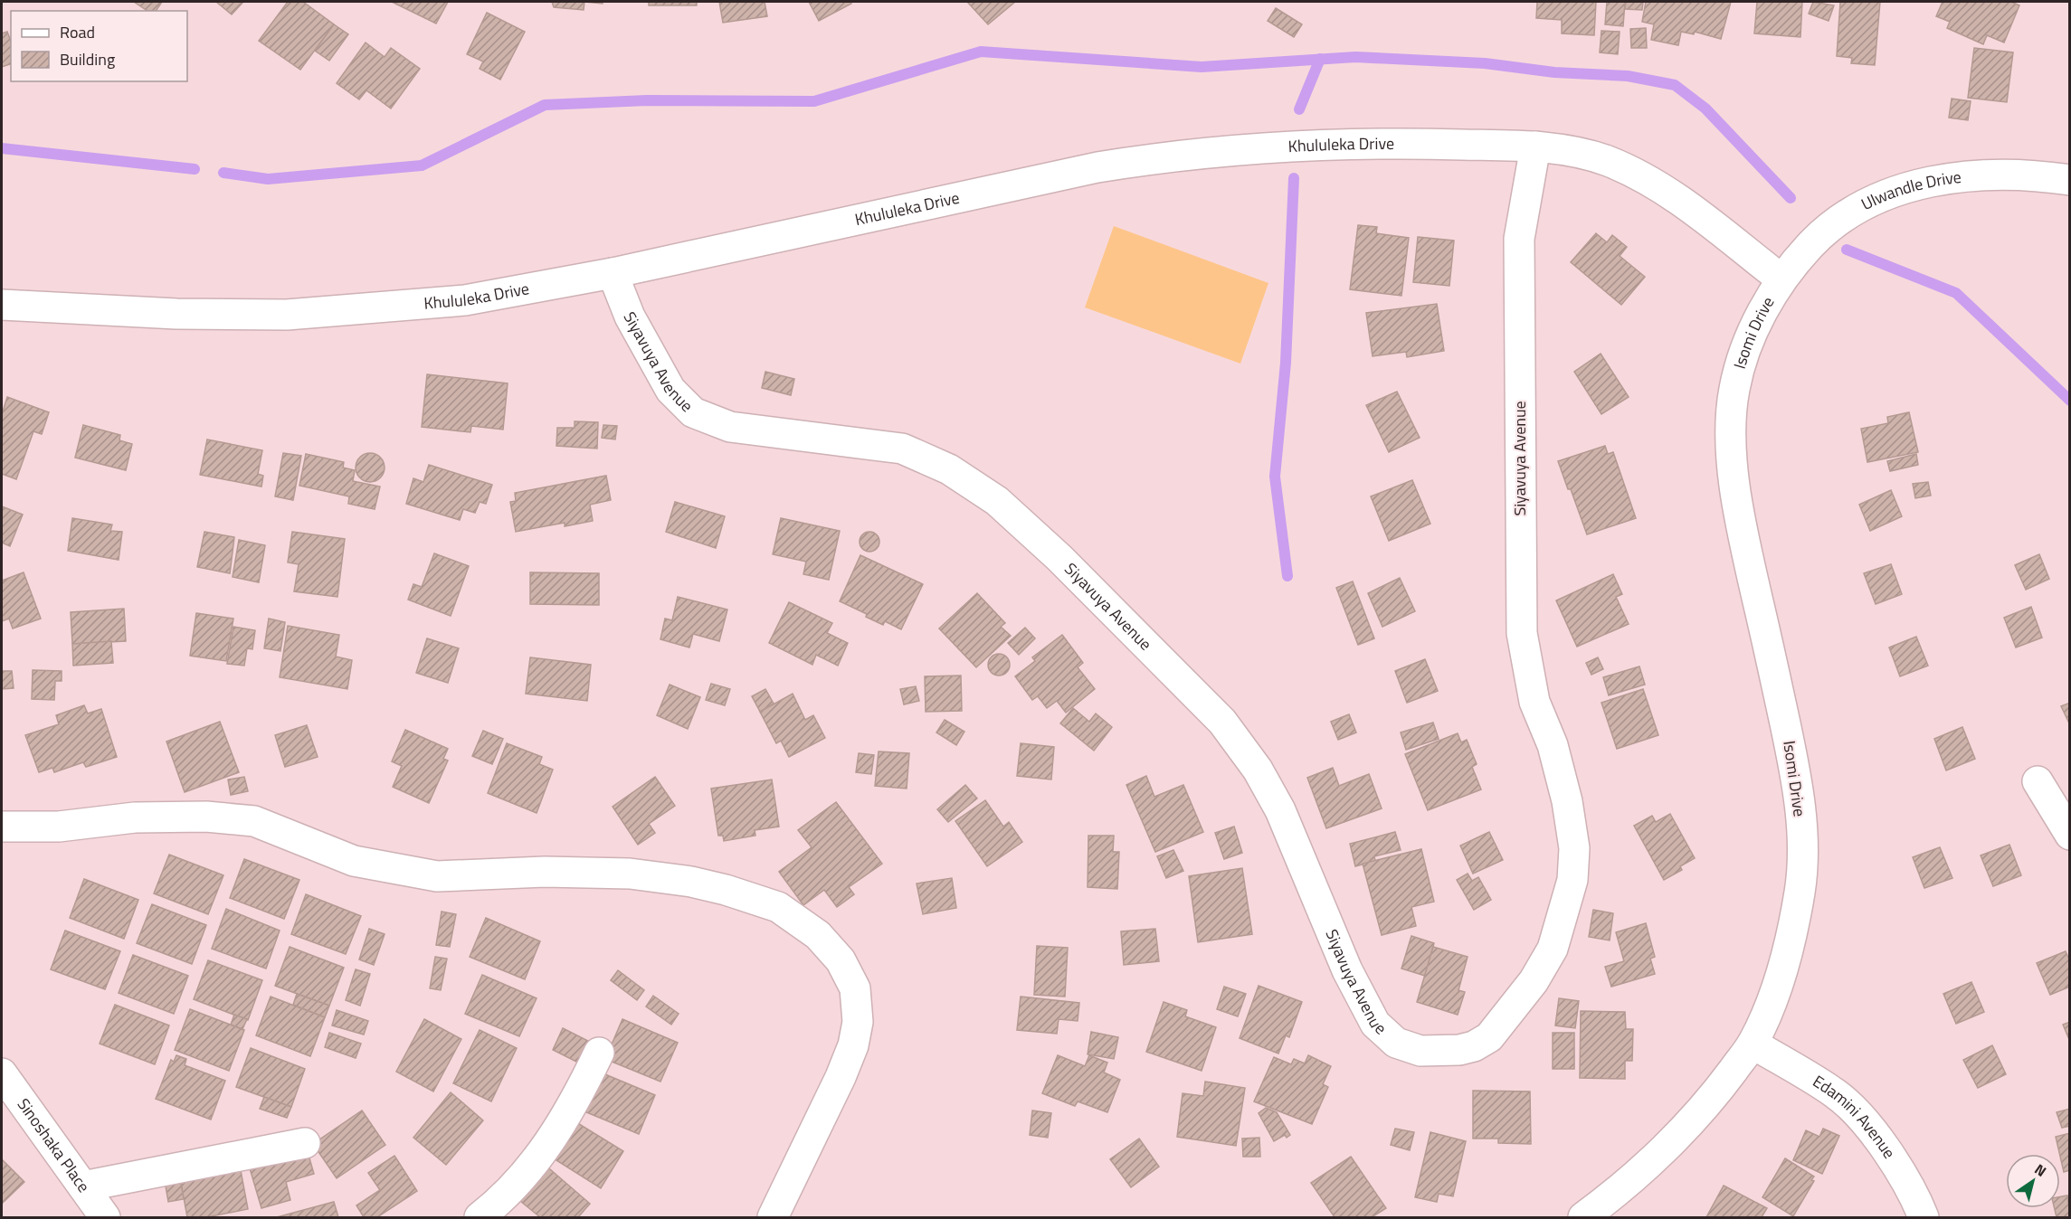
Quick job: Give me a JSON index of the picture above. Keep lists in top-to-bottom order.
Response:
{
  "streets": {
    "street": [
      "Khululeka Drive",
      "Ulwandle Drive",
      "Isomi Drive",
      "Siyavuya Avenue",
      "Edamini Avenue",
      "Sinoshaka Place"
    ]
  },
  "crossings": [
    ["Khululeka Drive", "Ulwandle Drive"],
    ["Khululeka Drive", "Isomi Drive"],
    ["Khululeka Drive", "Siyavuya Avenue"],
    ["Ulwandle Drive", "Isomi Drive"],
    ["Isomi Drive", "Edamini Avenue"]
  ],
  "legend": ["Road", "Building"],
  "north": "top right"
}
